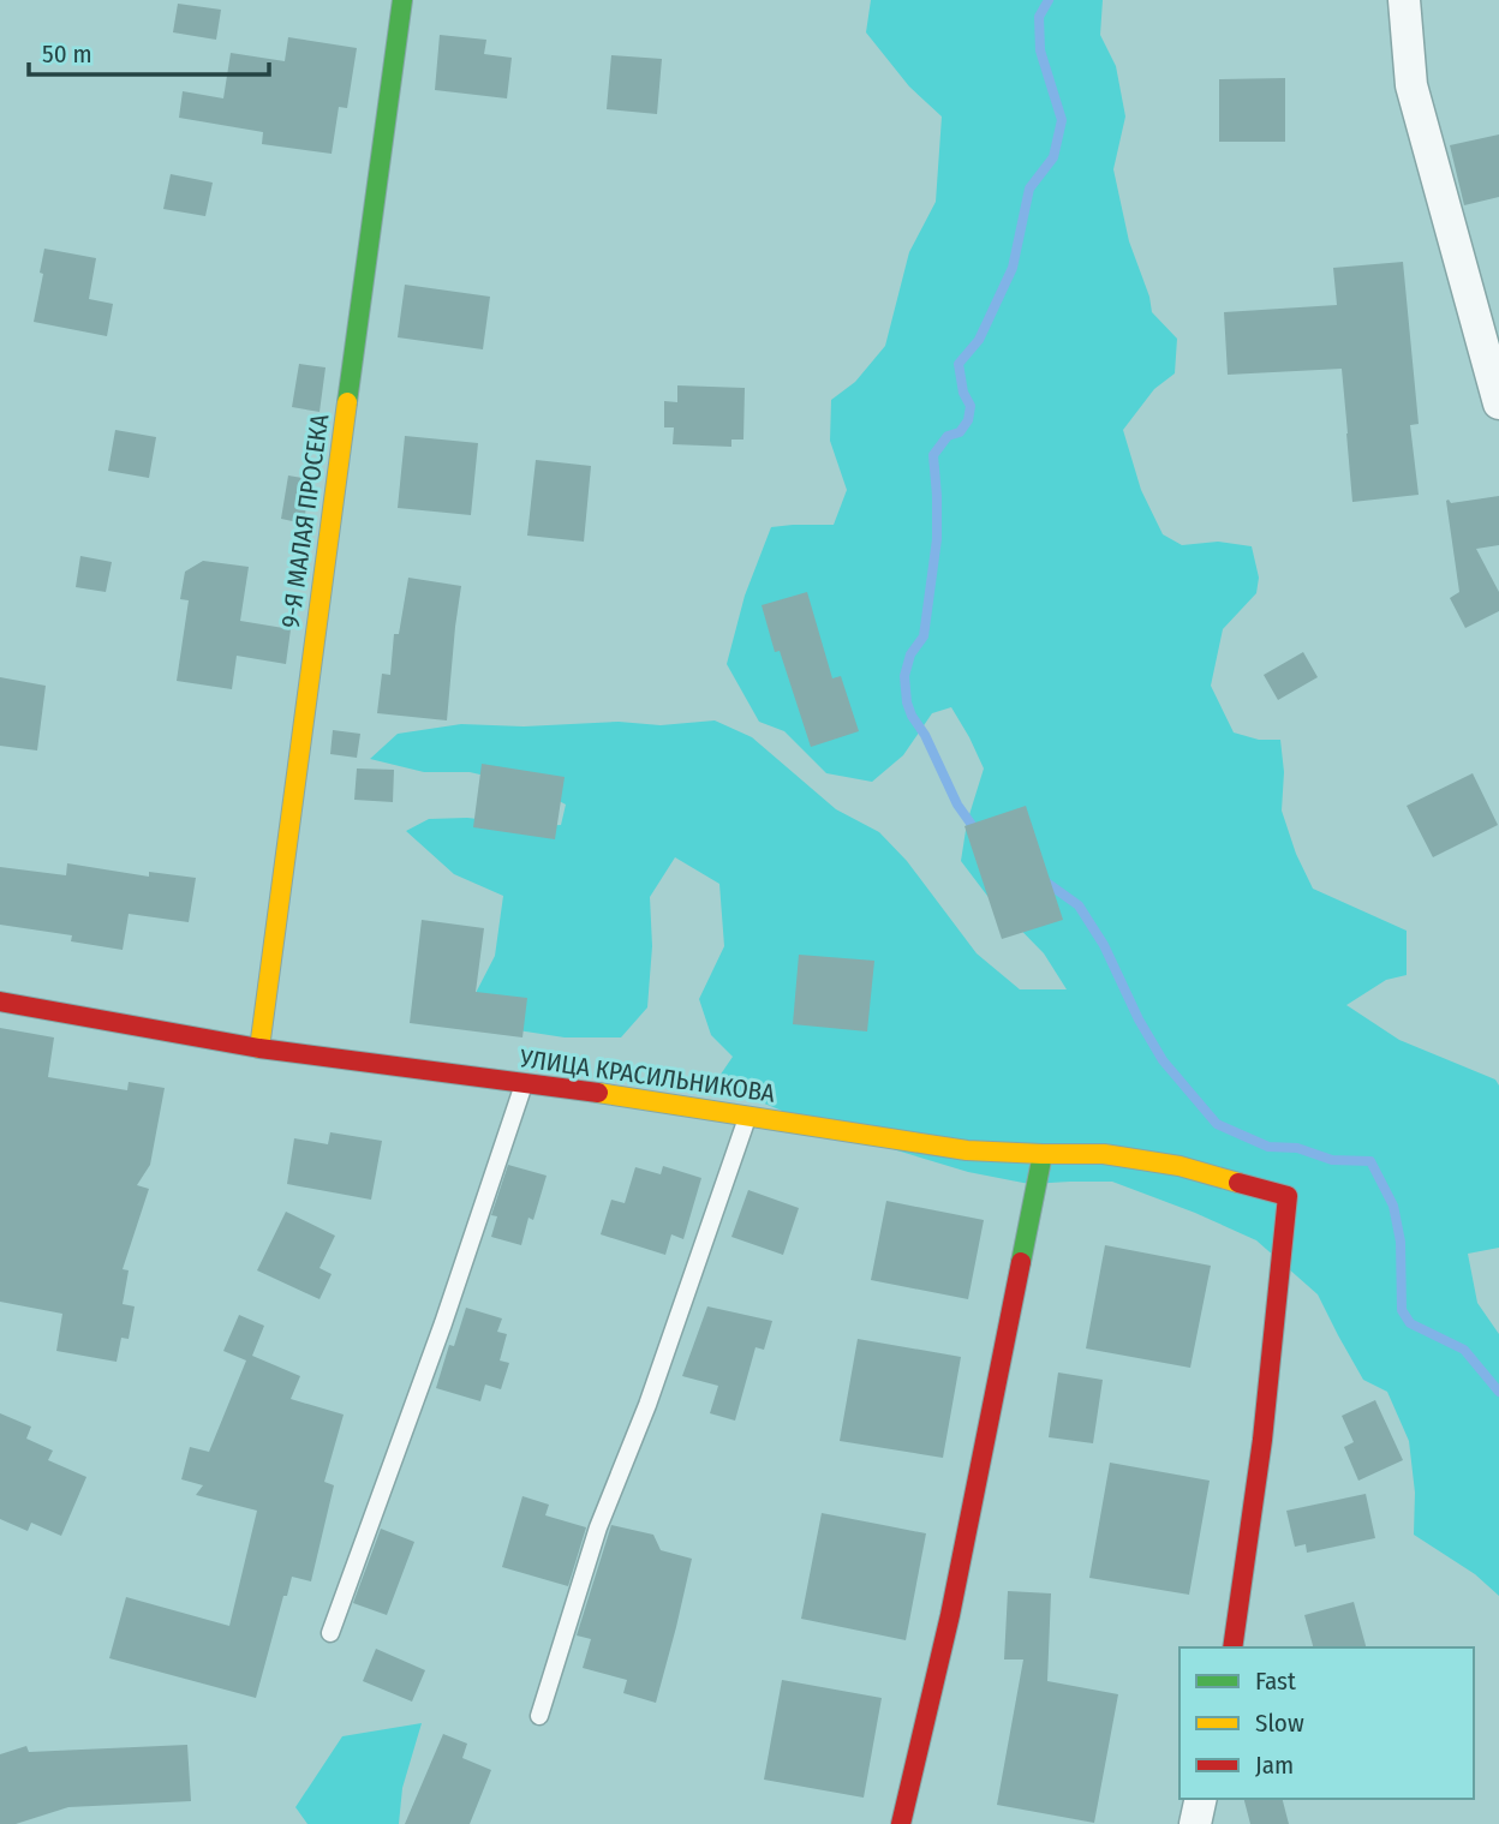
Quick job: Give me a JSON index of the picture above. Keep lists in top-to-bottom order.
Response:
{
  "streets": {
    "street": ["9-Я МАЛАЯ ПРОСЕКА", "УЛИЦА КРАСИЛЬНИКОВА"]
  },
  "crossings": [
    ["9-Я МАЛАЯ ПРОСЕКА", "УЛИЦА КРАСИЛЬНИКОВА"]
  ],
  "legend": ["Fast", "Slow", "Jam"],
  "scale_bar": "50 m"
}
